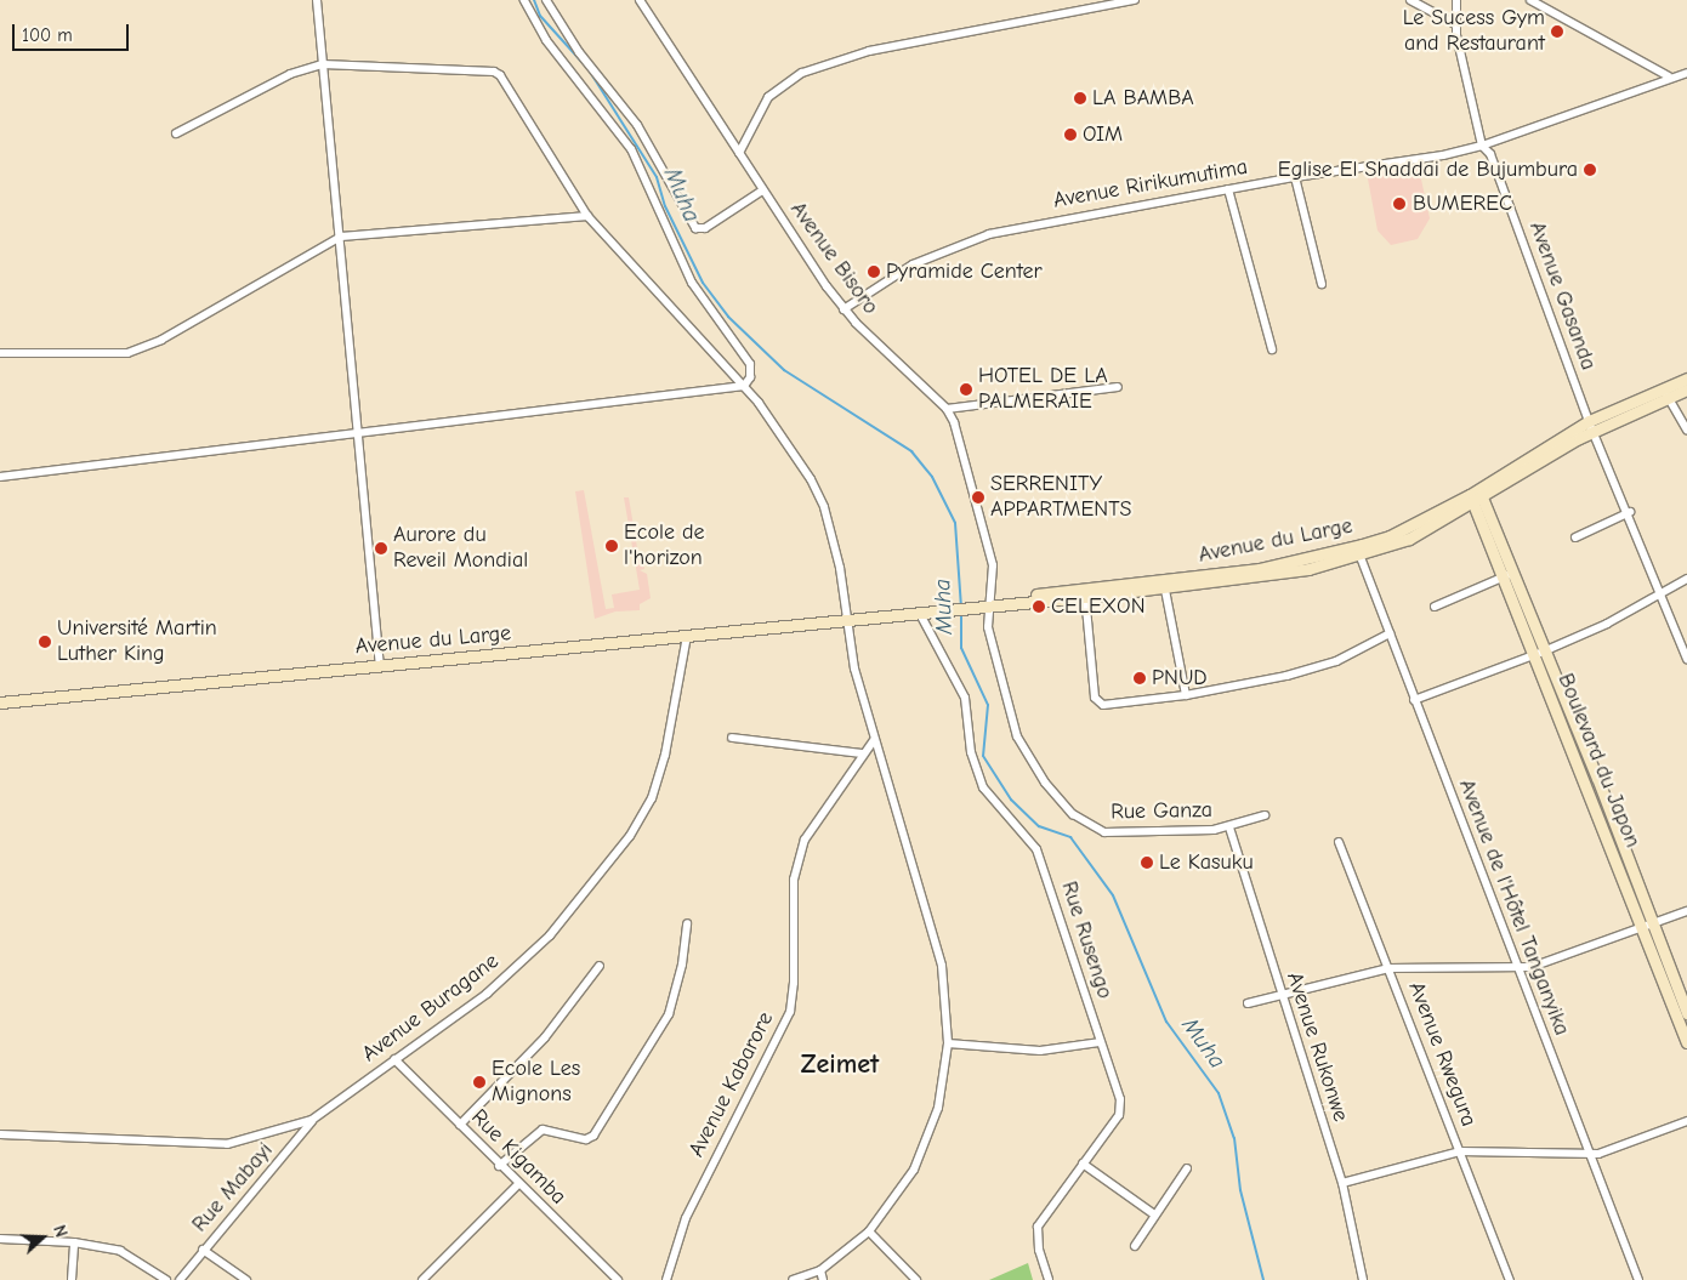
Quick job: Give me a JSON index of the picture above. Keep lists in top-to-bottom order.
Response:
{
  "streets": {
    "main road": ["Avenue du Large", "Boulevard du Japon"],
    "street": [
      "Avenue Ririkumutima",
      "Avenue Bisoro",
      "Avenue Gasanda",
      "Rue Ganza",
      "Avenue de l'Hôtel Tanganyika",
      "Rue Rusengo",
      "Avenue Buragane",
      "Avenue Rukonwe",
      "Avenue Rwegura",
      "Avenue Kabarore",
      "Rue Kigamba",
      "Rue Mabayi"
    ]
  },
  "crossings": [
    ["Avenue Ririkumutima", "Avenue Bisoro"],
    ["Avenue Ririkumutima", "Avenue Gasanda"],
    ["Avenue Bisoro", "Avenue du Large"],
    ["Avenue Bisoro", "Rue Ganza"],
    ["Avenue Gasanda", "Avenue du Large"],
    ["Avenue du Large", "Boulevard du Japon"],
    ["Avenue du Large", "Rue Ganza"],
    ["Avenue du Large", "Avenue de l'Hôtel Tanganyika"],
    ["Avenue du Large", "Rue Rusengo"],
    ["Avenue du Large", "Avenue Buragane"],
    ["Rue Ganza", "Avenue Rukonwe"],
    ["Avenue Buragane", "Rue Kigamba"],
    ["Avenue Buragane", "Rue Mabayi"]
  ],
  "districts": ["Zeimet"],
  "water": ["Muha"],
  "places": [
    "Le Sucess Gym and Restaurant",
    "LA BAMBA",
    "OIM",
    "Eglise El Shaddai de Bujumbura",
    "BUMEREC",
    "Pyramide Center",
    "HOTEL DE LA PALMERAIE",
    "SERRENITY APPARTMENTS",
    "Ecole de l'horizon",
    "Aurore du Reveil Mondial",
    "CELEXON",
    "Université Martin Luther King",
    "PNUD",
    "Le Kasuku",
    "Ecole Les Mignons"
  ],
  "scale_bar": "100 m",
  "north": "right"
}
